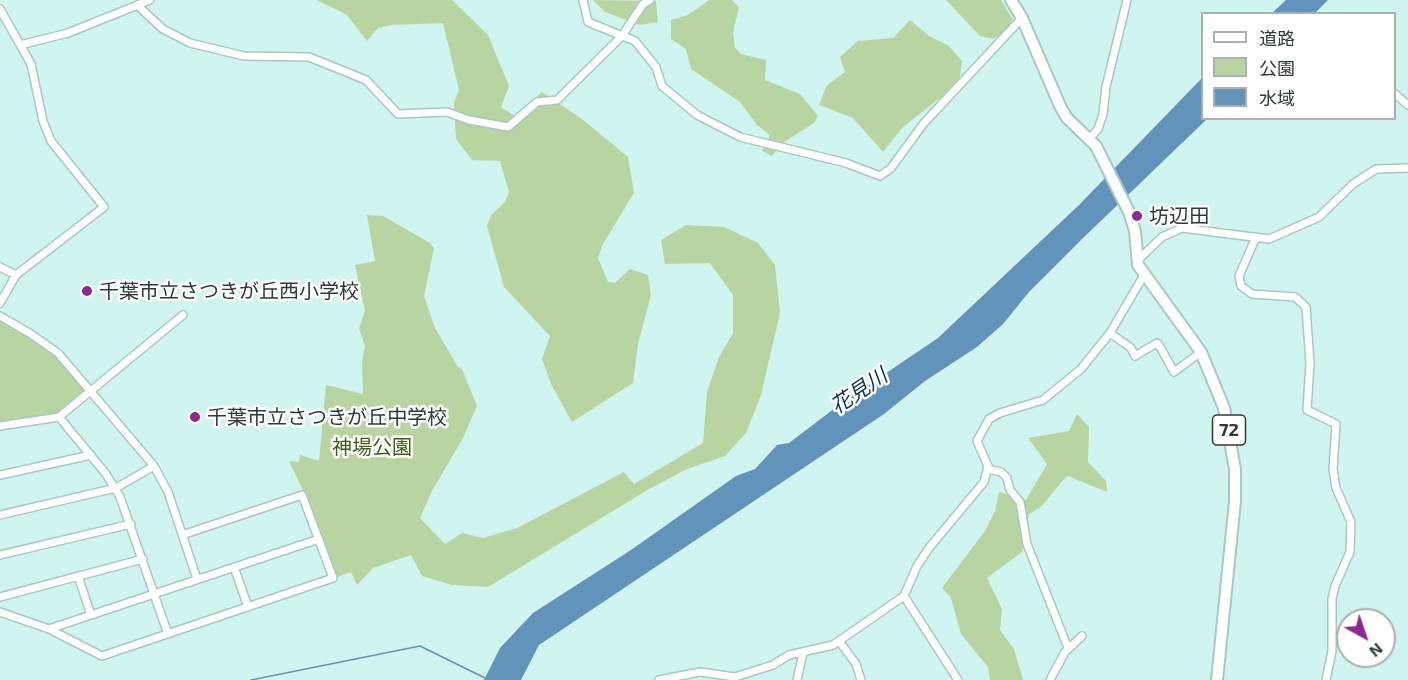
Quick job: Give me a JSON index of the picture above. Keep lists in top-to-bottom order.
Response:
{
  "streets": {
    "main road": ["72"]
  },
  "water": ["花見川"],
  "parks": ["神場公園"],
  "places": ["坊辺田", "千葉市立さつきが丘西小学校", "千葉市立さつきが丘中学校"],
  "legend": ["道路", "公園", "水域"],
  "north": "bottom right"
}
